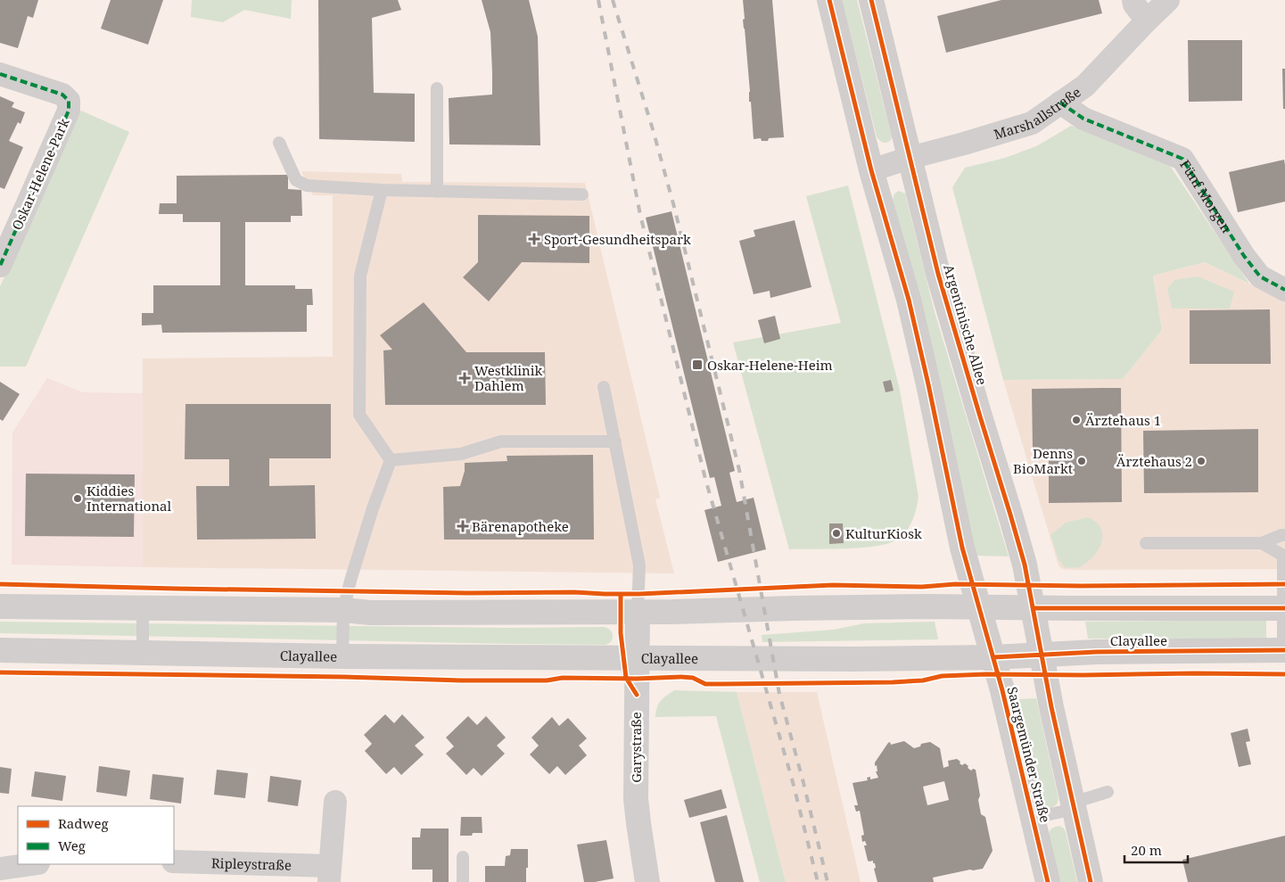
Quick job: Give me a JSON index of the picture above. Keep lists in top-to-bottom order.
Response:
{
  "streets": {
    "main road": [
      "Argentinische Allee",
      "Clayallee",
      "Garystraße",
      "Saargemünder Straße"
    ],
    "street": [
      "Marshallstraße",
      "Oskar-Helene-Park",
      "Fünf Morgen",
      "Ripleystraße"
    ]
  },
  "crossings": [
    ["Marshallstraße", "Fünf Morgen"],
    ["Marshallstraße", "Argentinische Allee"],
    ["Argentinische Allee", "Clayallee"],
    ["Clayallee", "Garystraße"],
    ["Clayallee", "Saargemünder Straße"]
  ],
  "places": {
    "health": ["Sport-Gesundheitspark", "Westklinik Dahlem", "Bärenapotheke"],
    "transit": ["Oskar-Helene-Heim"],
    "other": [
      "Ärztehaus 1",
      "Denns BioMarkt",
      "Ärztehaus 2",
      "Kiddies International",
      "KulturKiosk"
    ]
  },
  "legend": ["Radweg", "Weg"],
  "scale_bar": "20 m"
}
